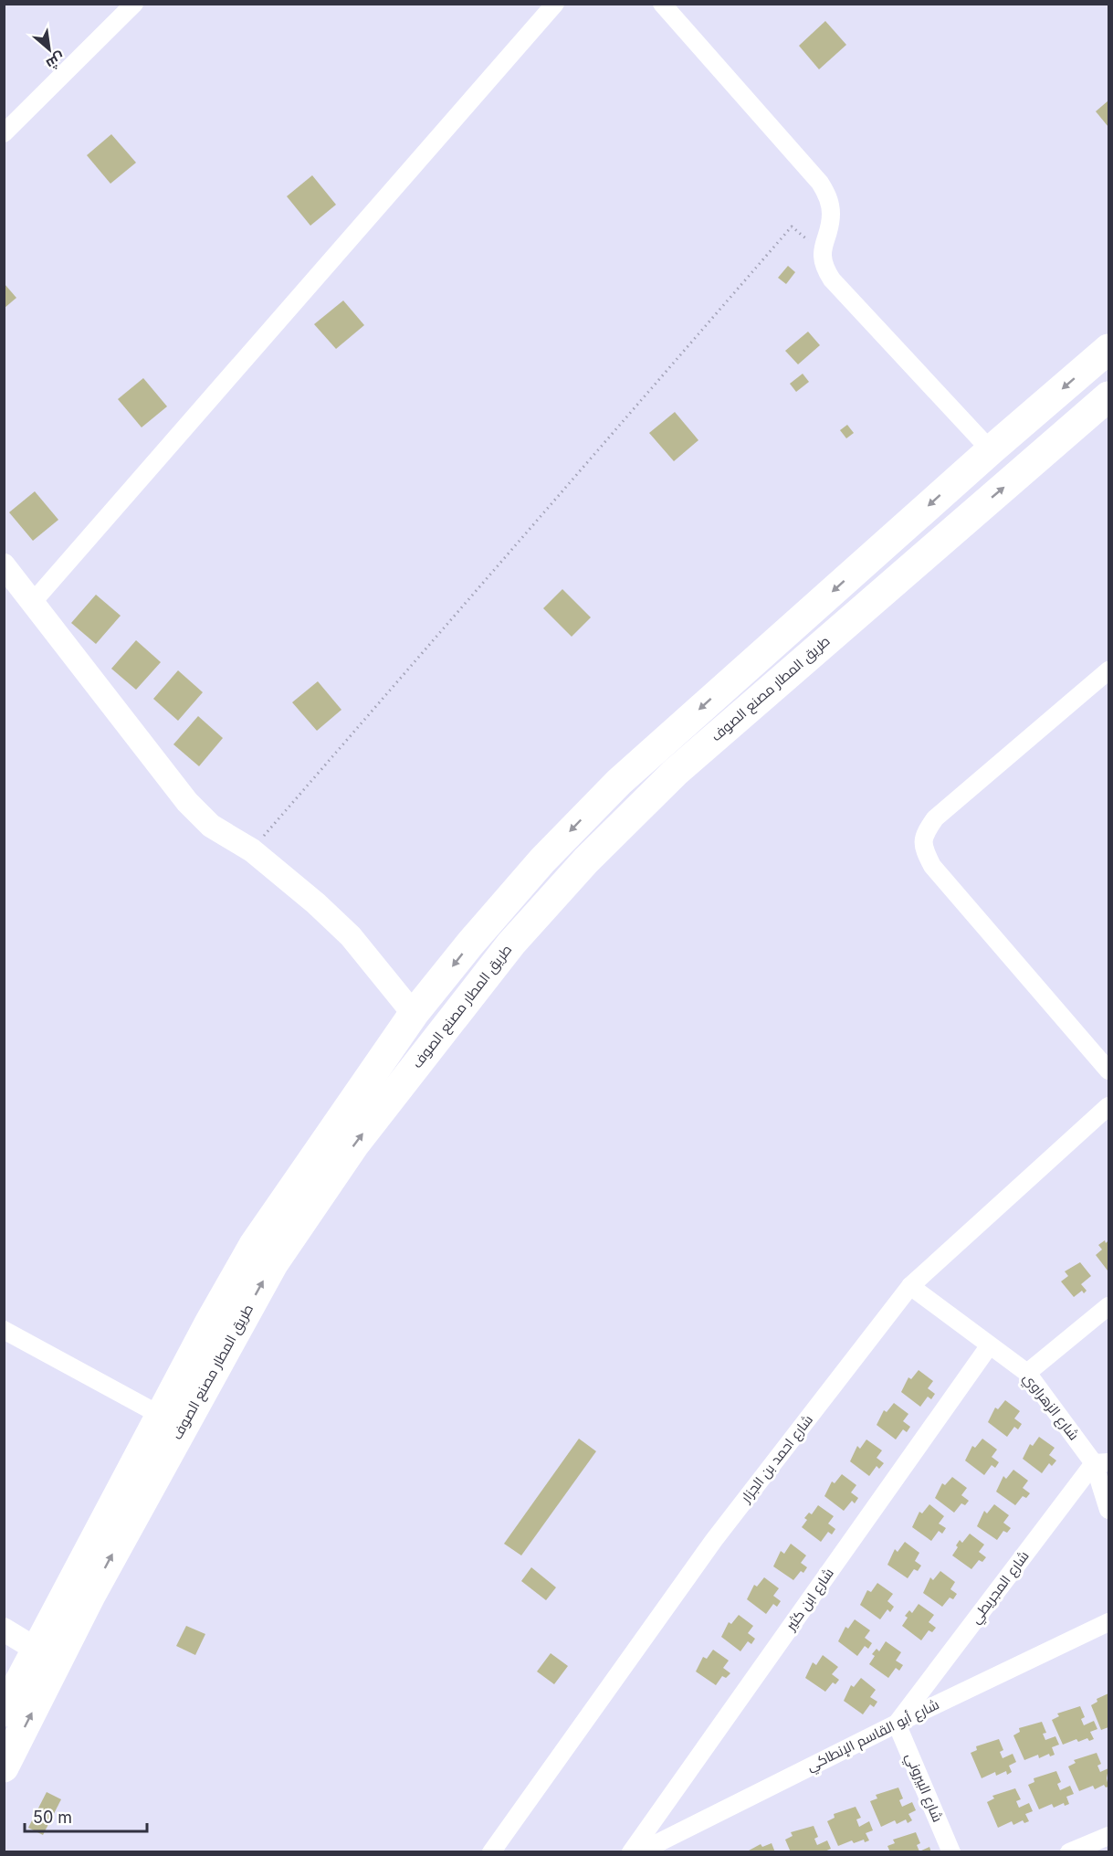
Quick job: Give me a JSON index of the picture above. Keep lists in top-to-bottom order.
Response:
{
  "streets": {
    "highway": ["طريق المطار مصنع الصوف"],
    "street": [
      "شارع الزهراوي",
      "شارع احمد بن الجزار",
      "شارع المجريطي",
      "شارع ابن كثير",
      "شارع أبو القاسم الإنطاكي",
      "شارع البيروني"
    ]
  },
  "crossings": [
    ["شارع الزهراوي", "شارع احمد بن الجزار"],
    ["شارع الزهراوي", "شارع المجريطي"],
    ["شارع الزهراوي", "شارع ابن كثير"],
    ["شارع المجريطي", "شارع أبو القاسم الإنطاكي"],
    ["شارع المجريطي", "شارع البيروني"],
    ["شارع أبو القاسم الإنطاكي", "شارع البيروني"]
  ],
  "scale_bar": "50 m",
  "north": "bottom right"
}
